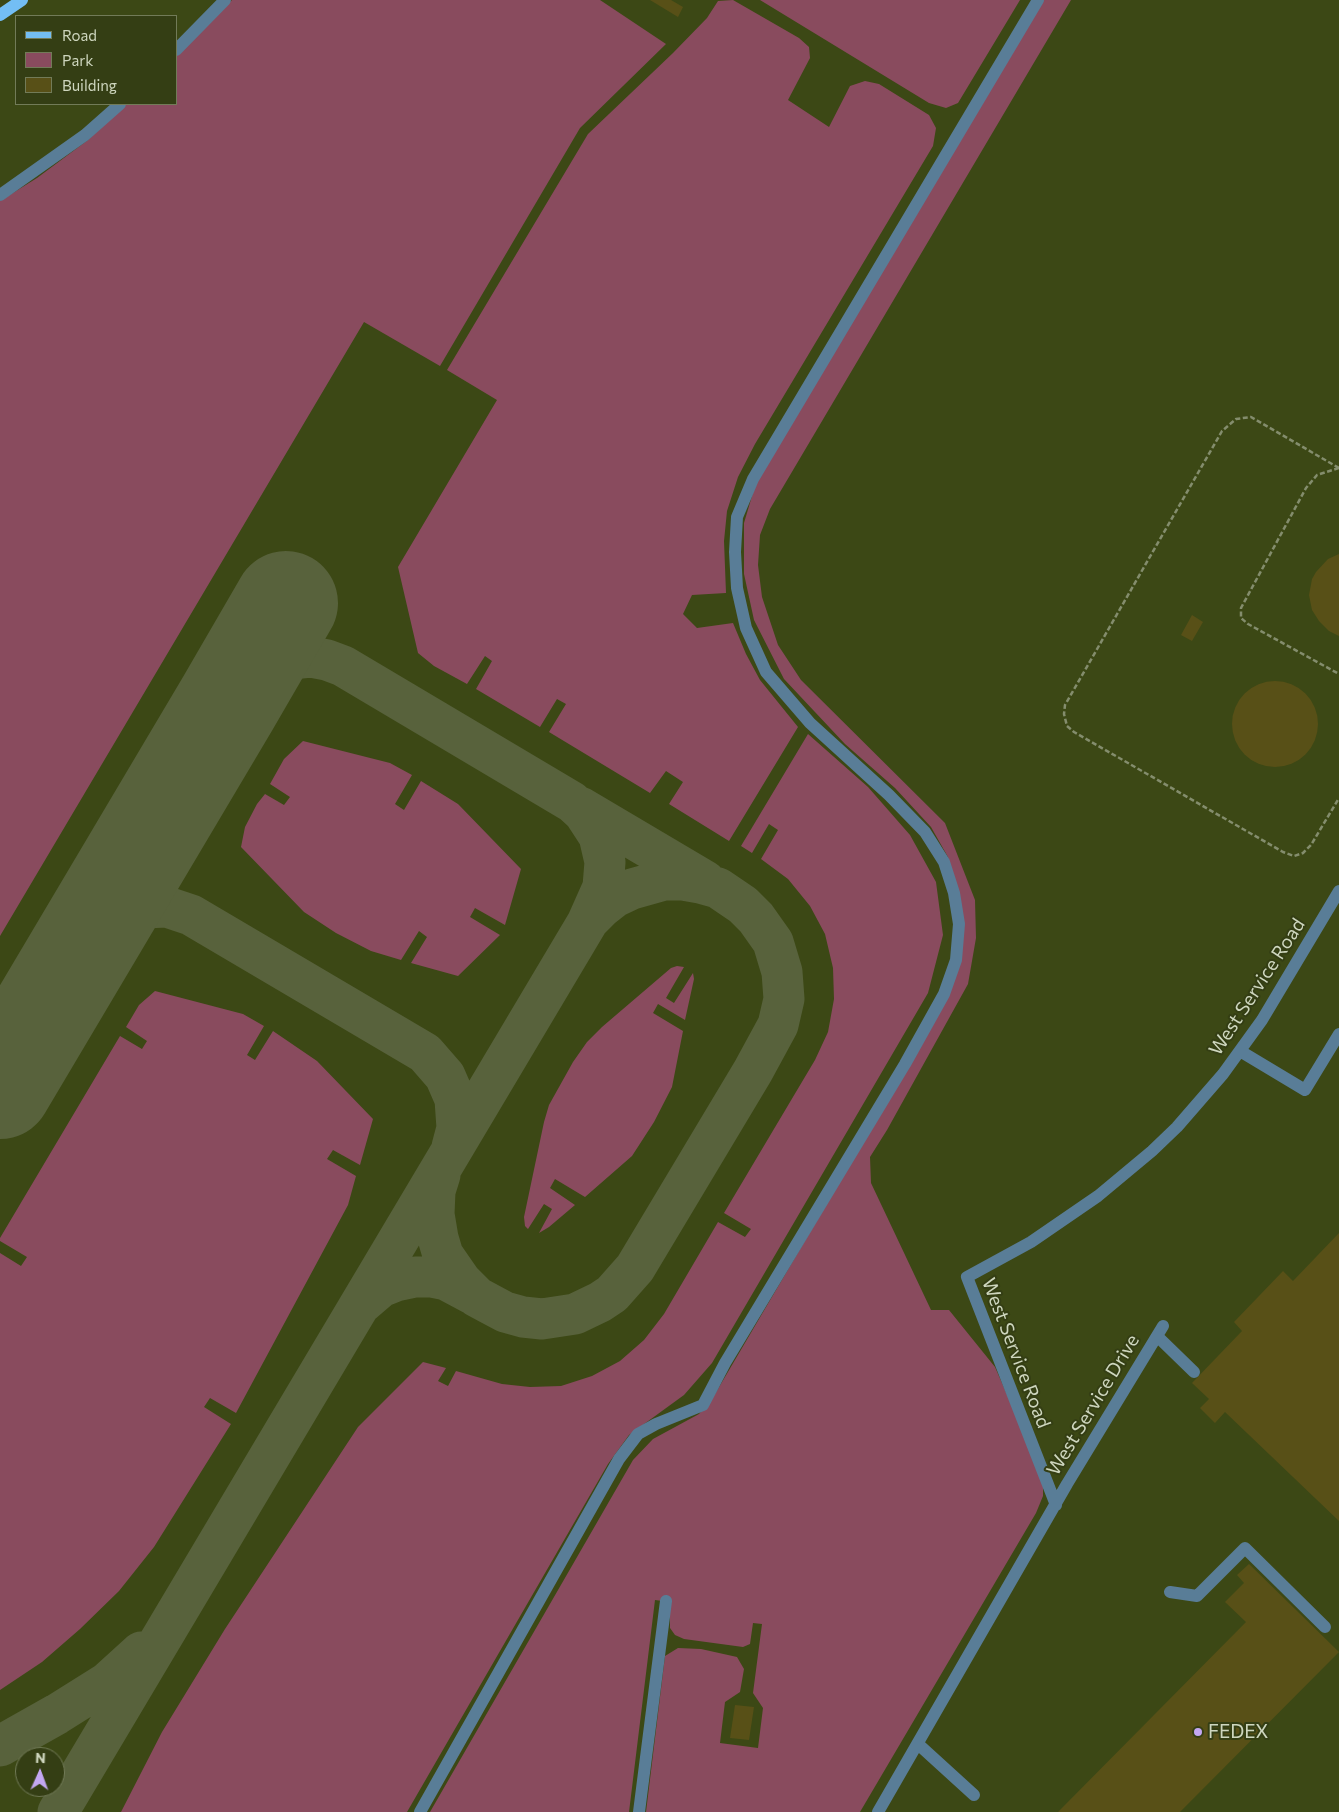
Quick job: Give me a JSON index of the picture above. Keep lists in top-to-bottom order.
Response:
{
  "streets": {
    "street": ["West Service Road", "West Service Drive"]
  },
  "crossings": [
    ["West Service Road", "West Service Drive"]
  ],
  "places": ["FEDEX"],
  "legend": ["Road", "Park", "Building"],
  "north": "top"
}
